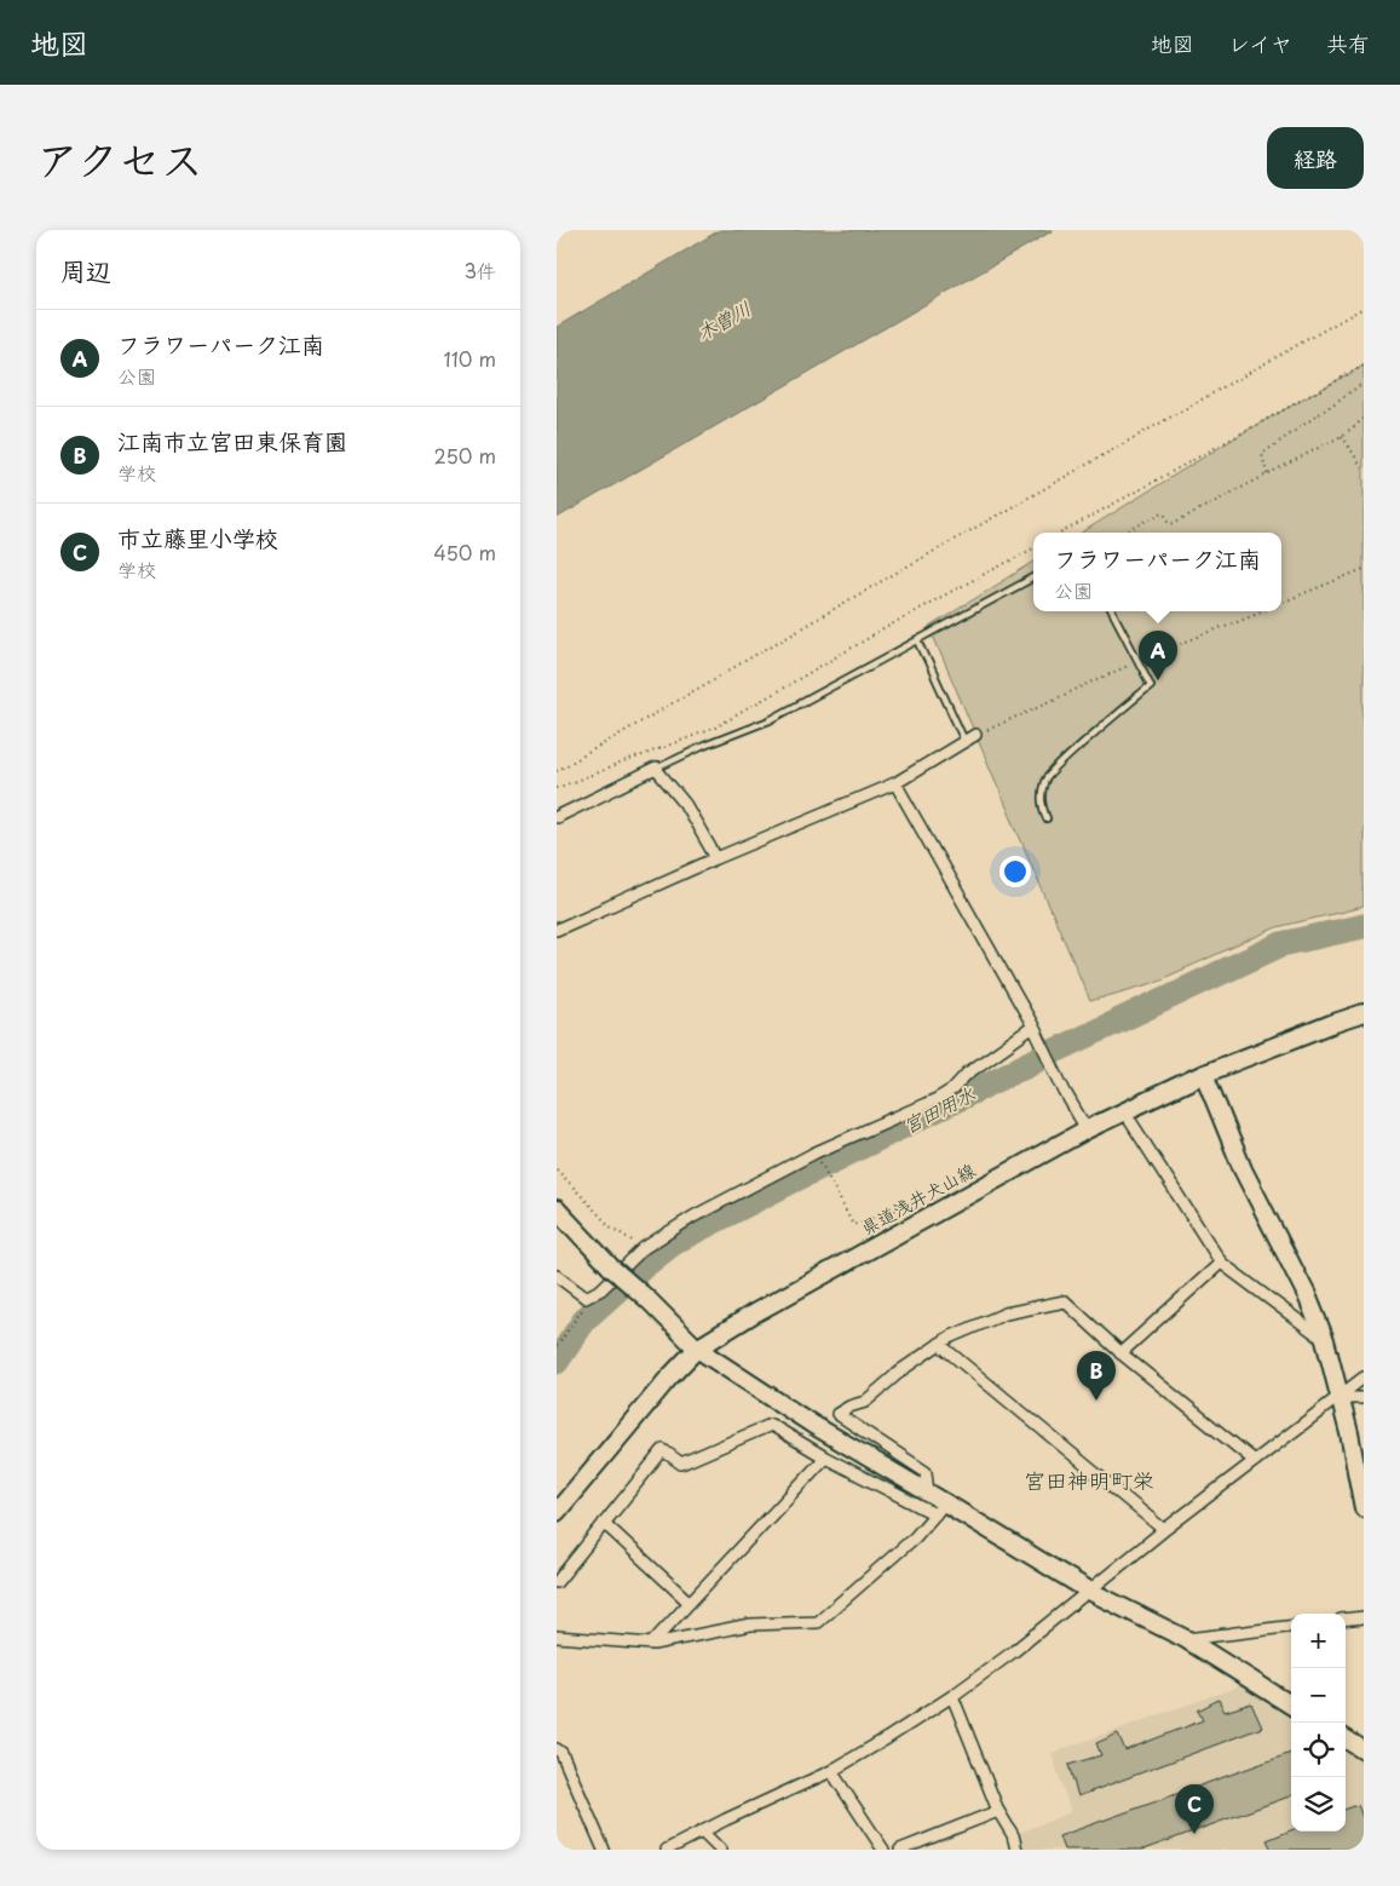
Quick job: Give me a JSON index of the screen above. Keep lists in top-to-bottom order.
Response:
{
  "streets": {
    "street": ["県道浅井犬山線"]
  },
  "districts": ["宮田神明町栄"],
  "water": ["木曽川", "宮田用水"],
  "page": {
    "header": "地図",
    "nav": ["地図", "レイヤ", "共有"],
    "title": "アクセス",
    "buttons": "経路",
    "heading": ["周辺", "3件"],
    "list": [
      {
        "mark": "A",
        "name": "フラワーパーク江南",
        "note": "公園",
        "value": "110 m"
      },
      {
        "mark": "B",
        "name": "江南市立宮田東保育園",
        "note": "学校",
        "value": "250 m"
      },
      {
        "mark": "C",
        "name": "市立藤里小学校",
        "note": "学校",
        "value": "450 m"
      }
    ],
    "popup": ["フラワーパーク江南", "公園"],
    "pins": ["A", "B", "C"],
    "map_buttons": ["+", "−"]
  }
}
